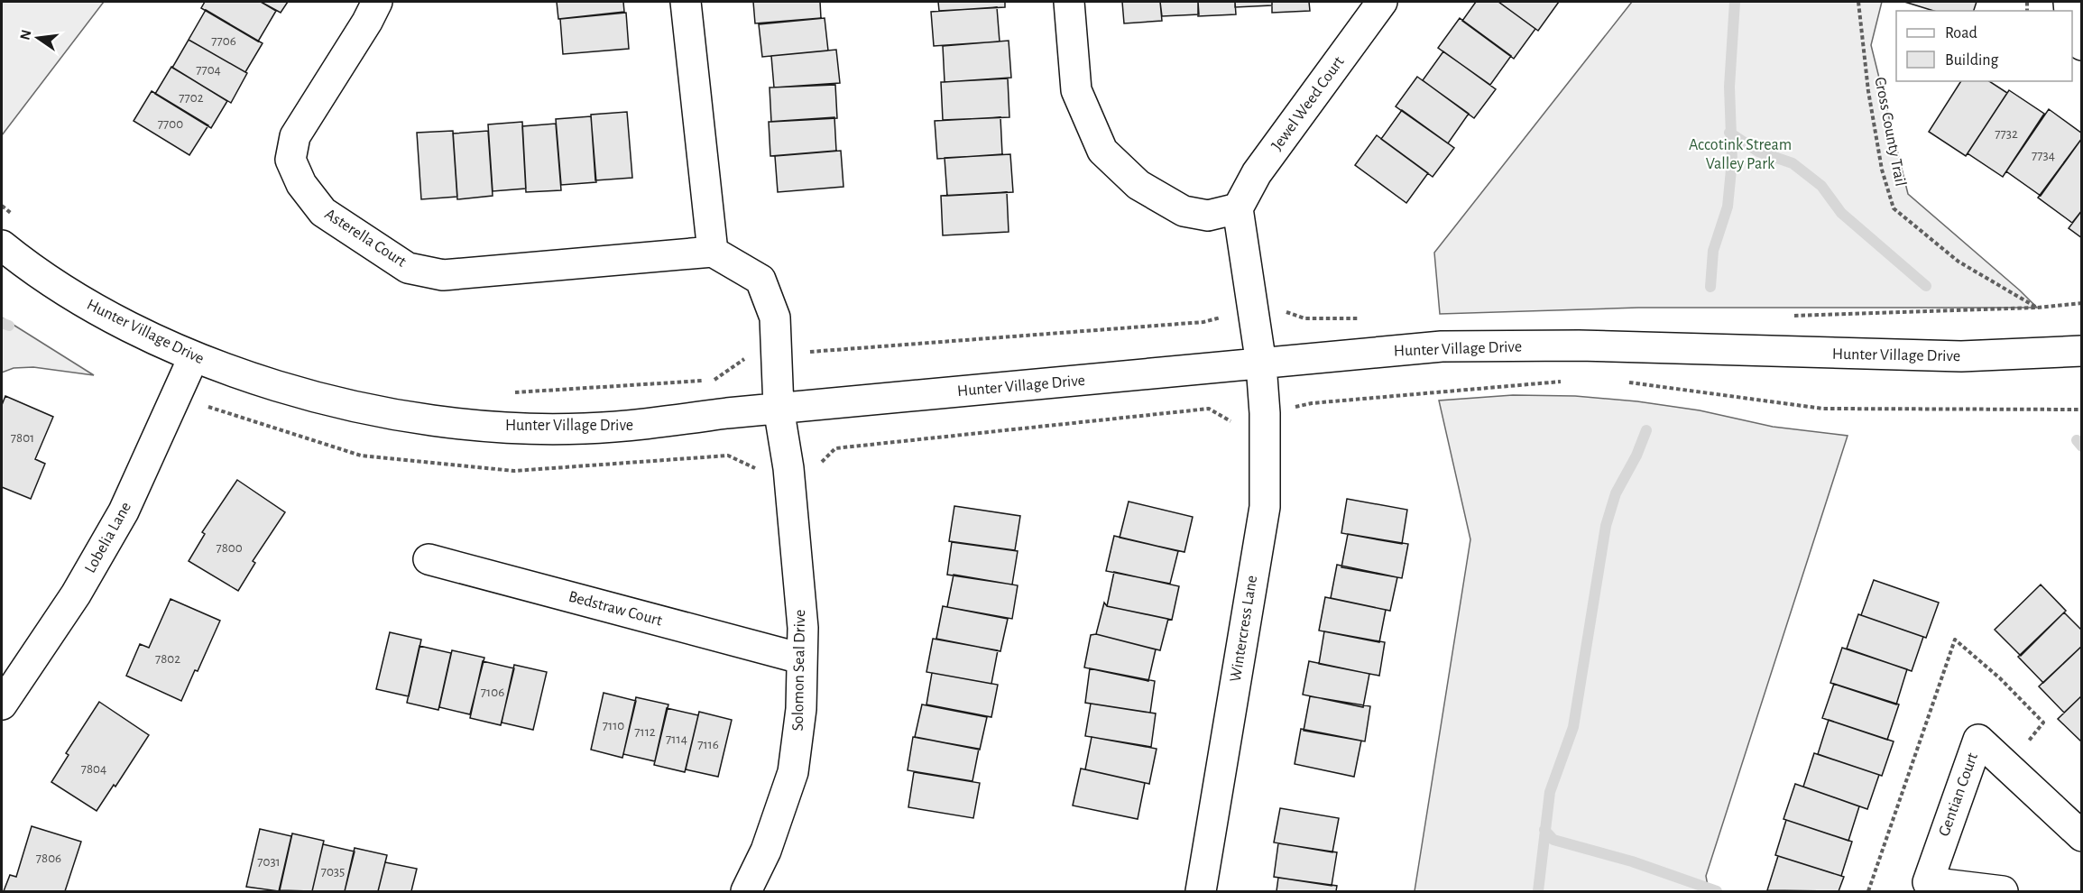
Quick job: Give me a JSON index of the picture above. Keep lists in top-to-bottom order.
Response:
{
  "streets": {
    "street": [
      "Jewel Weed Court",
      "Asterella Court",
      "Hunter Village Drive",
      "Lobelia Lane",
      "Bedstraw Court",
      "Wintercress Lane",
      "Solomon Seal Drive",
      "Gentian Court"
    ],
    "path": ["Cross County Trail"]
  },
  "crossings": [
    ["Hunter Village Drive", "Lobelia Lane"],
    ["Hunter Village Drive", "Wintercress Lane"],
    ["Hunter Village Drive", "Solomon Seal Drive"],
    ["Bedstraw Court", "Solomon Seal Drive"]
  ],
  "parks": ["Accotink Stream Valley Park"],
  "house_numbers": [
    "7706",
    "7704",
    "7702",
    "7700",
    "7732",
    "7734",
    "7801",
    "7800",
    "7802",
    "7106",
    "7110",
    "7112",
    "7114",
    "7116",
    "7804",
    "7806",
    "7031",
    "7035"
  ],
  "legend": ["Road", "Building"],
  "north": "left"
}
